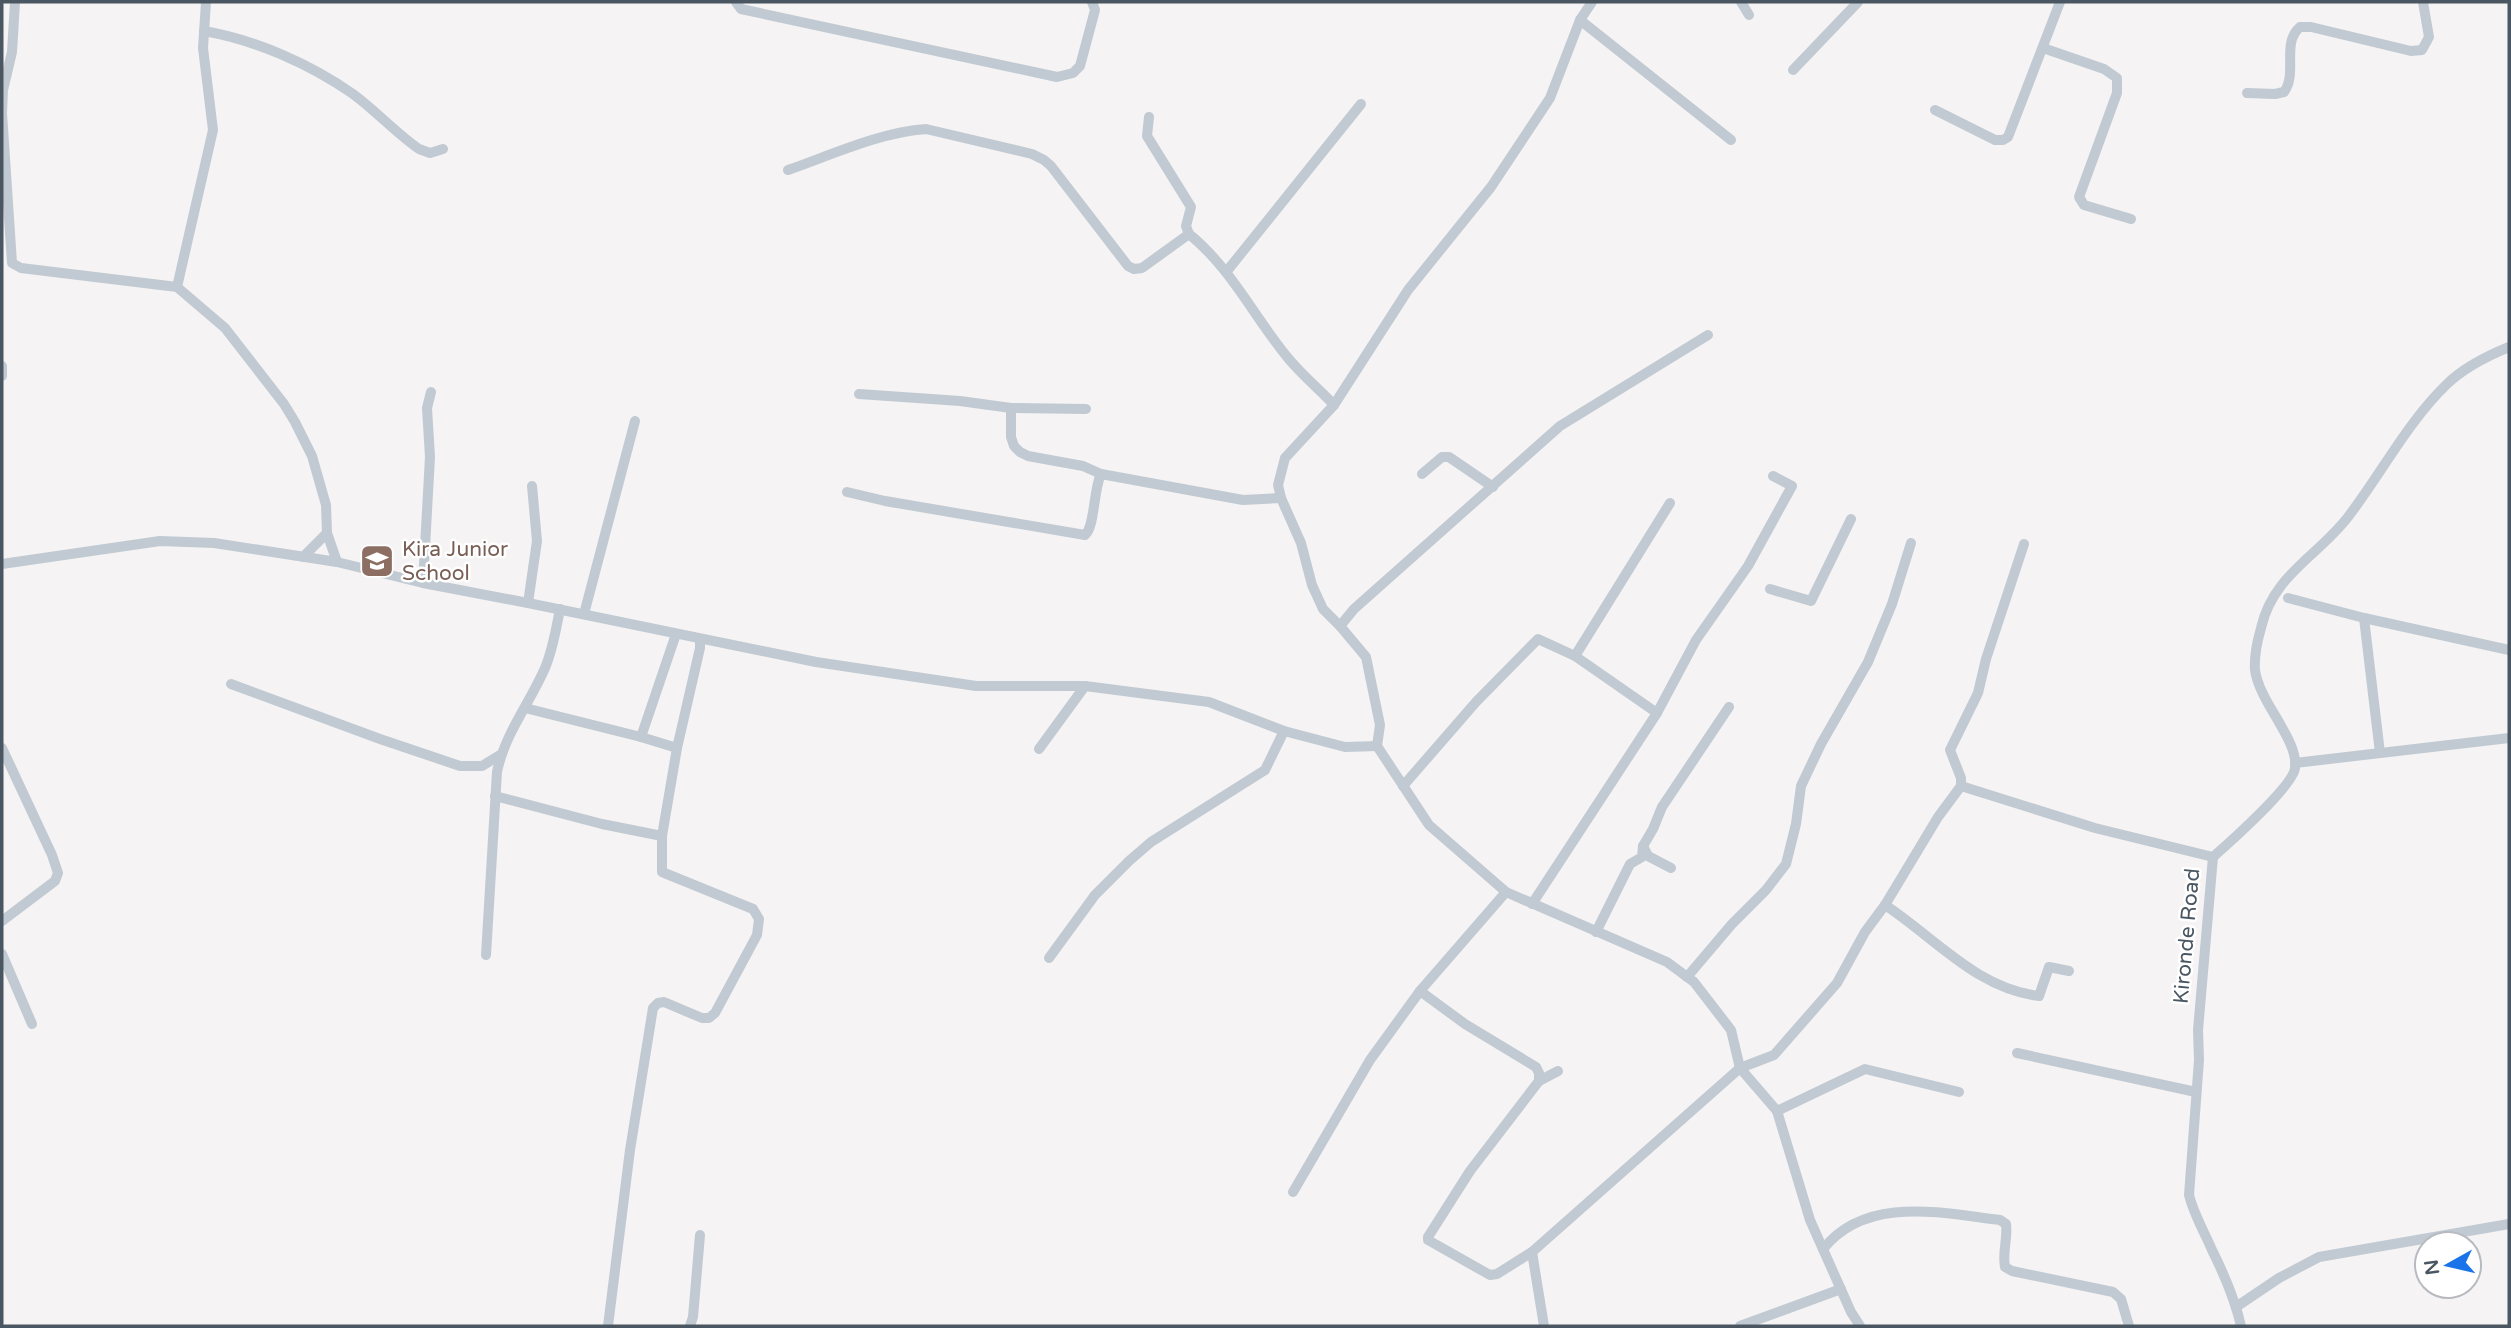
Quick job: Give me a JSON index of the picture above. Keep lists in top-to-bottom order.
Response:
{
  "streets": {
    "street": ["Kironde Road"]
  },
  "places": {
    "school or university": ["Kira Junior School"]
  },
  "north": "left"
}
